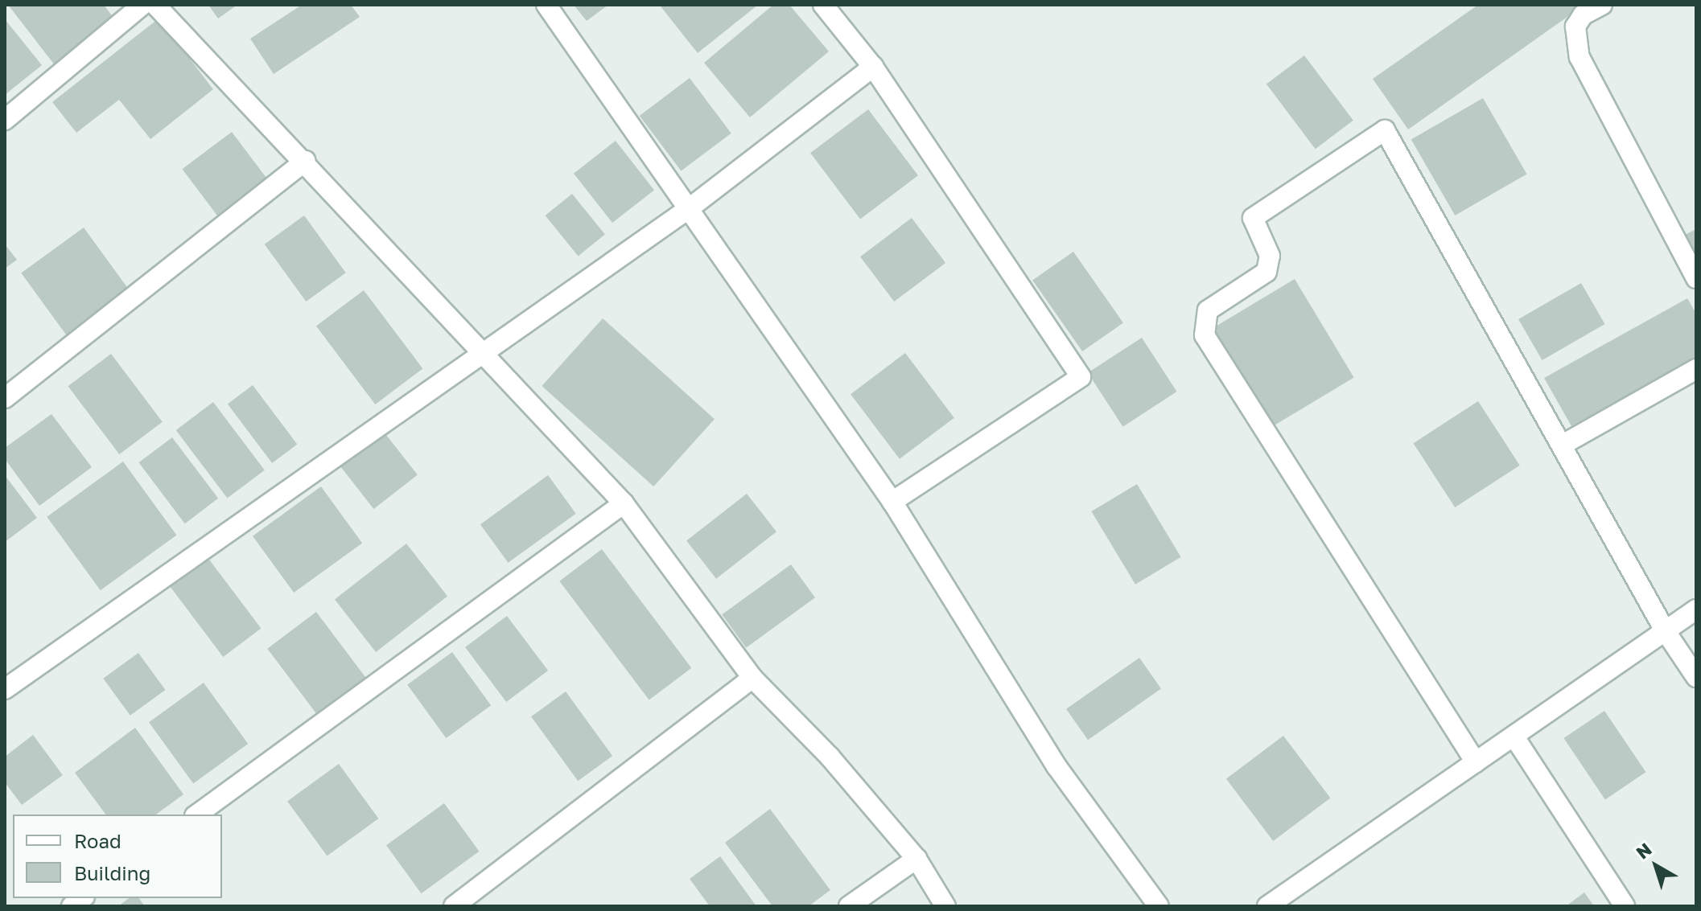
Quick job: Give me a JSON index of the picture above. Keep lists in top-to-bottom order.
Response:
{
  "legend": ["Road", "Building"],
  "north": "top left"
}
